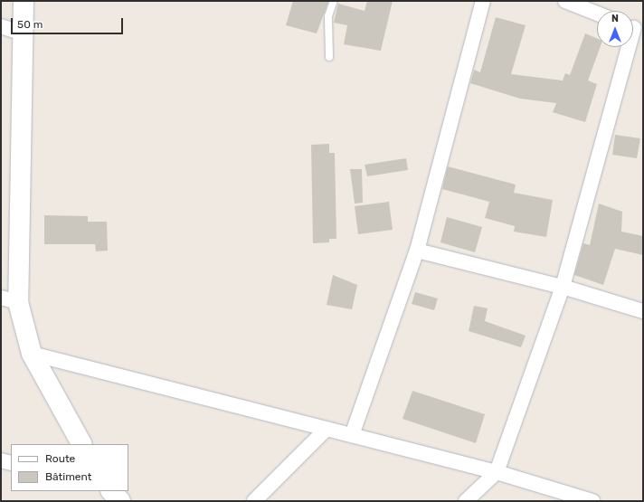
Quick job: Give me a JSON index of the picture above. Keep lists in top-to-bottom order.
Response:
{
  "legend": ["Route", "Bâtiment"],
  "scale_bar": "50 m",
  "north": "top"
}
